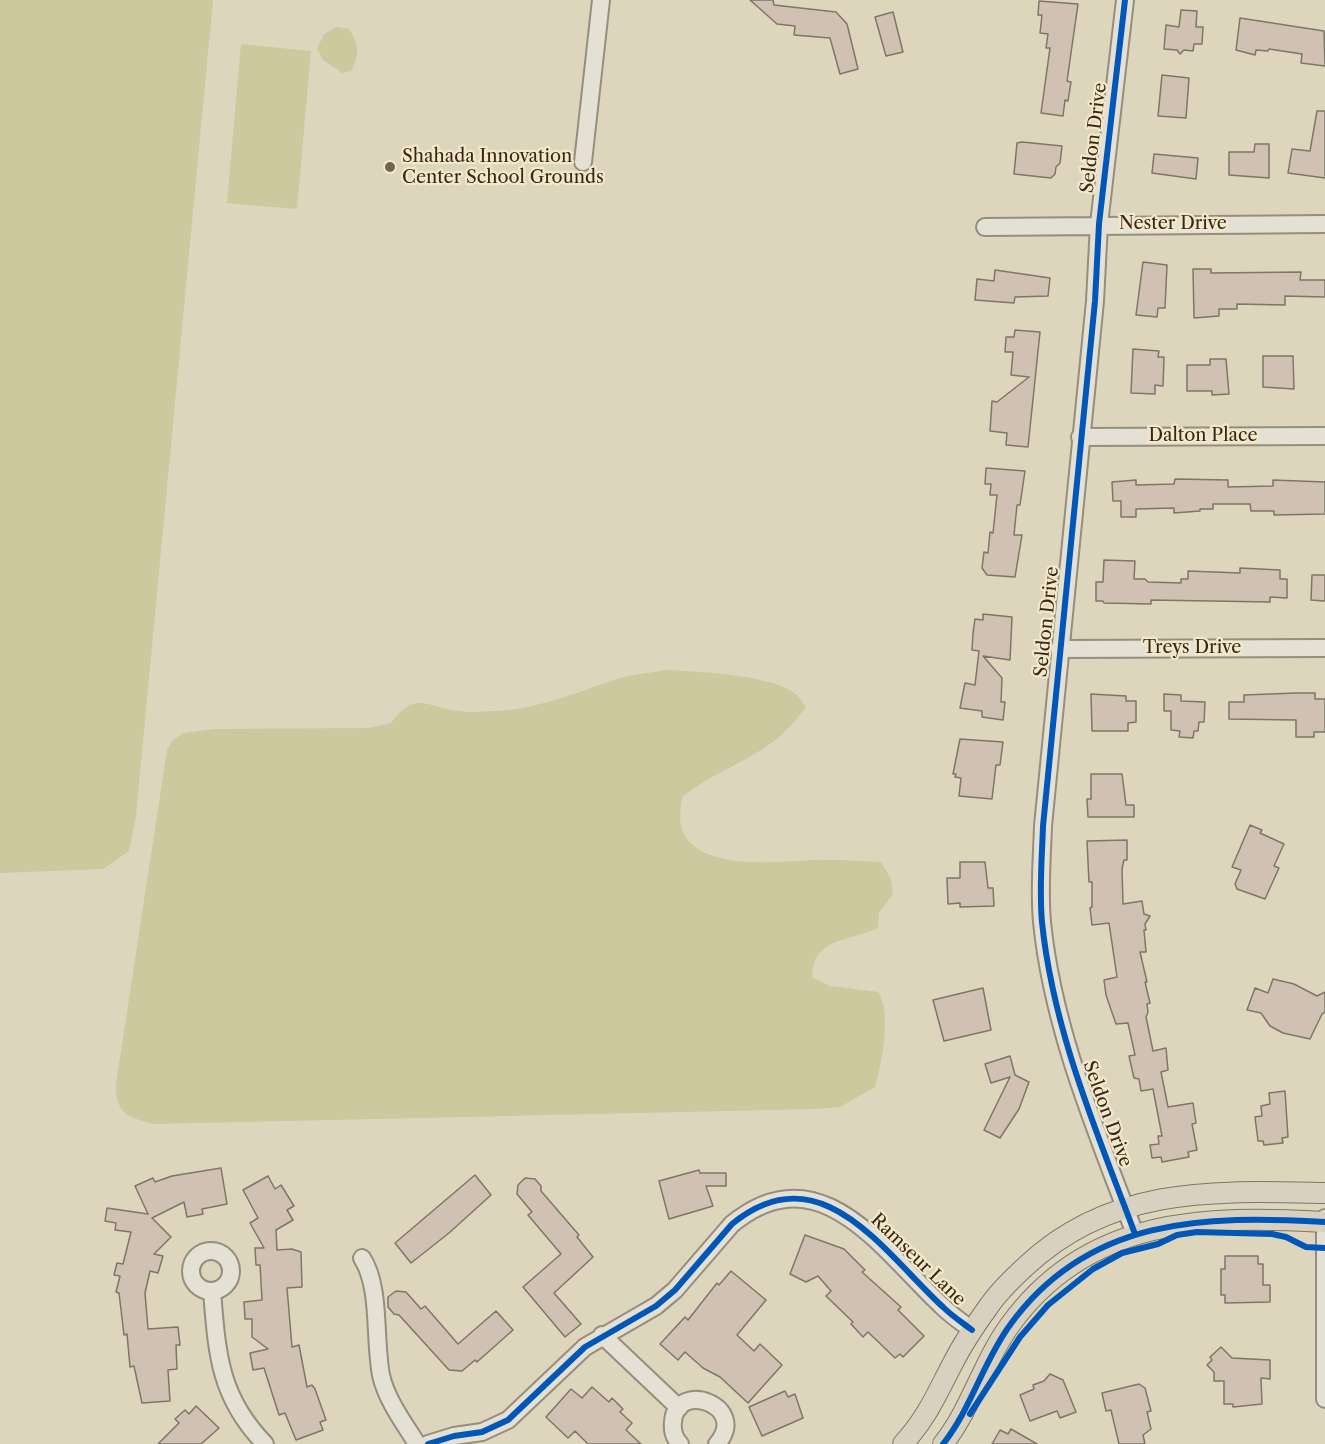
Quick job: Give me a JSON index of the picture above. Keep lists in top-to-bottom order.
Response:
{
  "streets": {
    "street": [
      "Seldon Drive",
      "Nester Drive",
      "Dalton Place",
      "Treys Drive",
      "Ramseur Lane"
    ]
  },
  "crossings": [
    ["Seldon Drive", "Nester Drive"],
    ["Seldon Drive", "Dalton Place"],
    ["Seldon Drive", "Treys Drive"]
  ],
  "places": ["Shahada Innovation Center School Grounds"]
}
